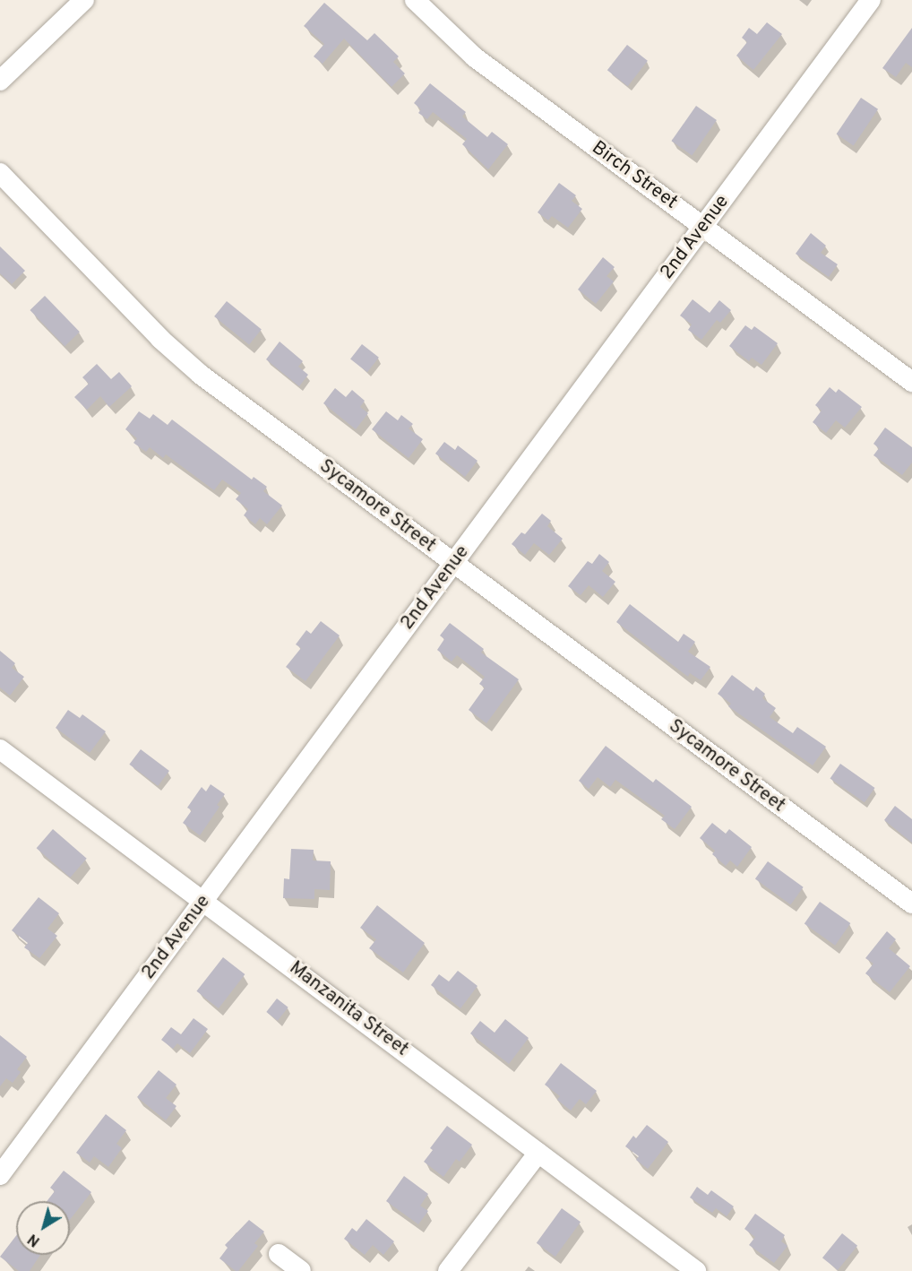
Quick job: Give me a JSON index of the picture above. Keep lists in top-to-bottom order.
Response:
{
  "streets": {
    "street": [
      "Birch Street",
      "2nd Avenue",
      "Sycamore Street",
      "Manzanita Street"
    ]
  },
  "crossings": [
    ["Birch Street", "2nd Avenue"],
    ["2nd Avenue", "Sycamore Street"],
    ["2nd Avenue", "Manzanita Street"]
  ],
  "north": "bottom left"
}
